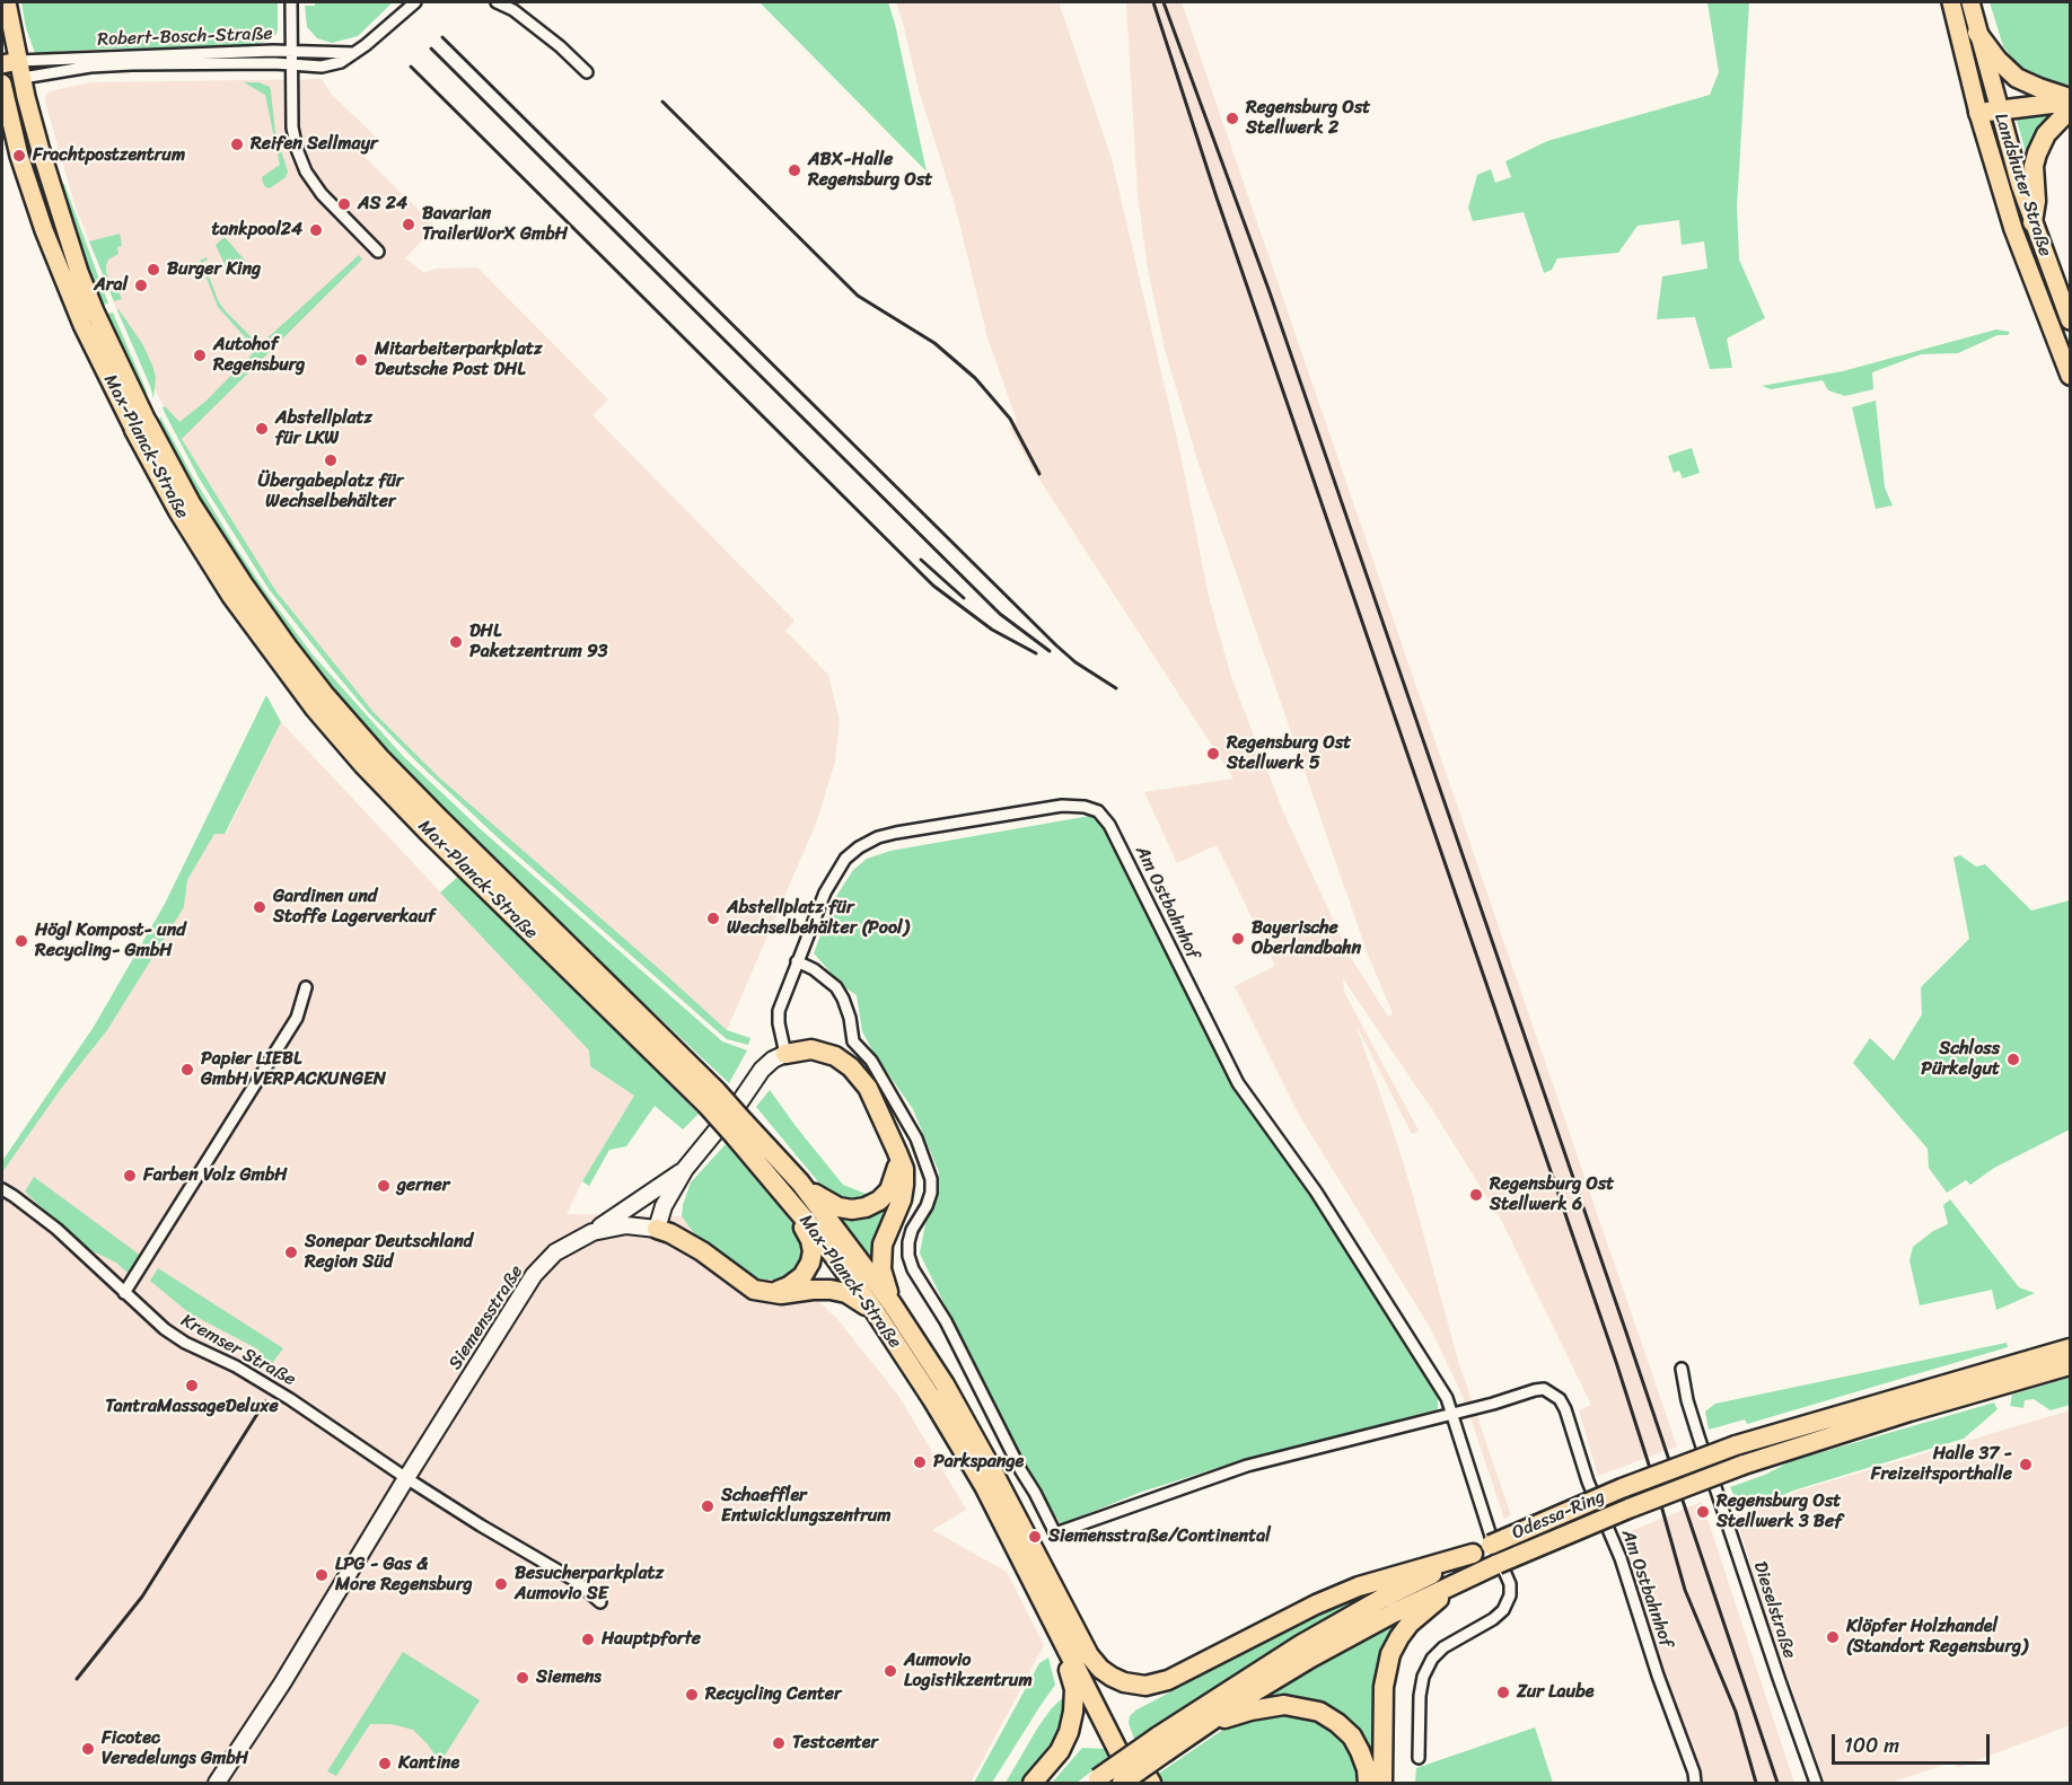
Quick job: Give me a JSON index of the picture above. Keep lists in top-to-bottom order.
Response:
{
  "streets": {
    "highway": ["Max-Planck-Straße", "Odessa-Ring"],
    "main road": ["Landshuter Straße"],
    "street": [
      "Robert-Bosch-Straße",
      "Am Ostbahnhof",
      "Siemensstraße",
      "Kremser Straße",
      "Dieselstraße"
    ]
  },
  "crossings": [
    ["Robert-Bosch-Straße", "Max-Planck-Straße"],
    ["Siemensstraße", "Kremser Straße"]
  ],
  "places": [
    "Regensburg Ost Stellwerk 2",
    "Reifen Sellmayr",
    "Frachtpostzentrum",
    "ABX-Halle Regensburg Ost",
    "AS 24",
    "Bavarian TrailerWorX GmbH",
    "tankpool24",
    "Burger King",
    "Aral",
    "Autohof Regensburg",
    "Mitarbeiterparkplatz Deutsche Post DHL",
    "Abstellplatz für LKW",
    "Übergabeplatz für Wechselbehälter",
    "DHL Paketzentrum 93",
    "Regensburg Ost Stellwerk 5",
    "Gardinen und Stoffe Lagerverkauf",
    "Abstellplatz für Wechselbehälter (Pool)",
    "Bayerische Oberlandbahn",
    "Högl Kompost- und Recycling- GmbH",
    "Schloss Pürkelgut",
    "Papier LIEBL GmbH VERPACKUNGEN",
    "Farben Volz GmbH",
    "gerner",
    "Regensburg Ost Stellwerk 6",
    "Sonepar Deutschland Region Süd",
    "TantraMassageDeluxe",
    "Parkspange",
    "Halle 37 - Freizeitsporthalle",
    "Schaeffler Entwicklungszentrum",
    "Regensburg Ost Stellwerk 3 Bef",
    "Siemensstraße/Continental",
    "LPG - Gas & More Regensburg",
    "Besucherparkplatz Aumovio SE",
    "Klöpfer Holzhandel (Standort Regensburg)",
    "Hauptpforte",
    "Aumovio Logistikzentrum",
    "Siemens",
    "Zur Laube",
    "Recycling Center",
    "Testcenter",
    "Ficotec Veredelungs GmbH",
    "Kantine"
  ],
  "scale_bar": "100 m"
}
